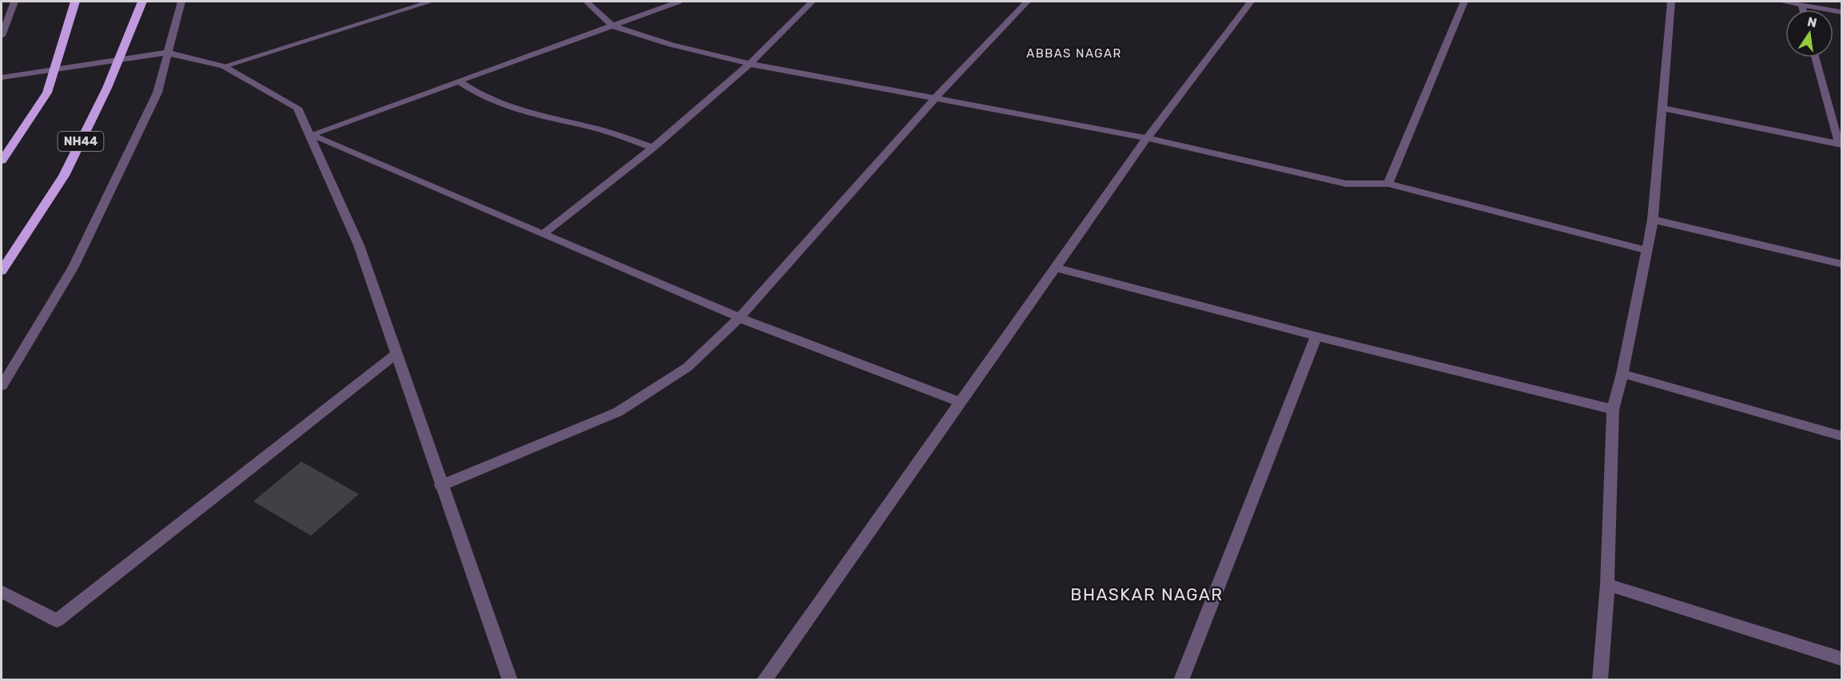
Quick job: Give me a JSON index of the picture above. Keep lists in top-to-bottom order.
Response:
{
  "streets": {
    "highway": ["NH44"]
  },
  "districts": ["ABBAS NAGAR", "BHASKAR NAGAR"],
  "north": "top"
}
